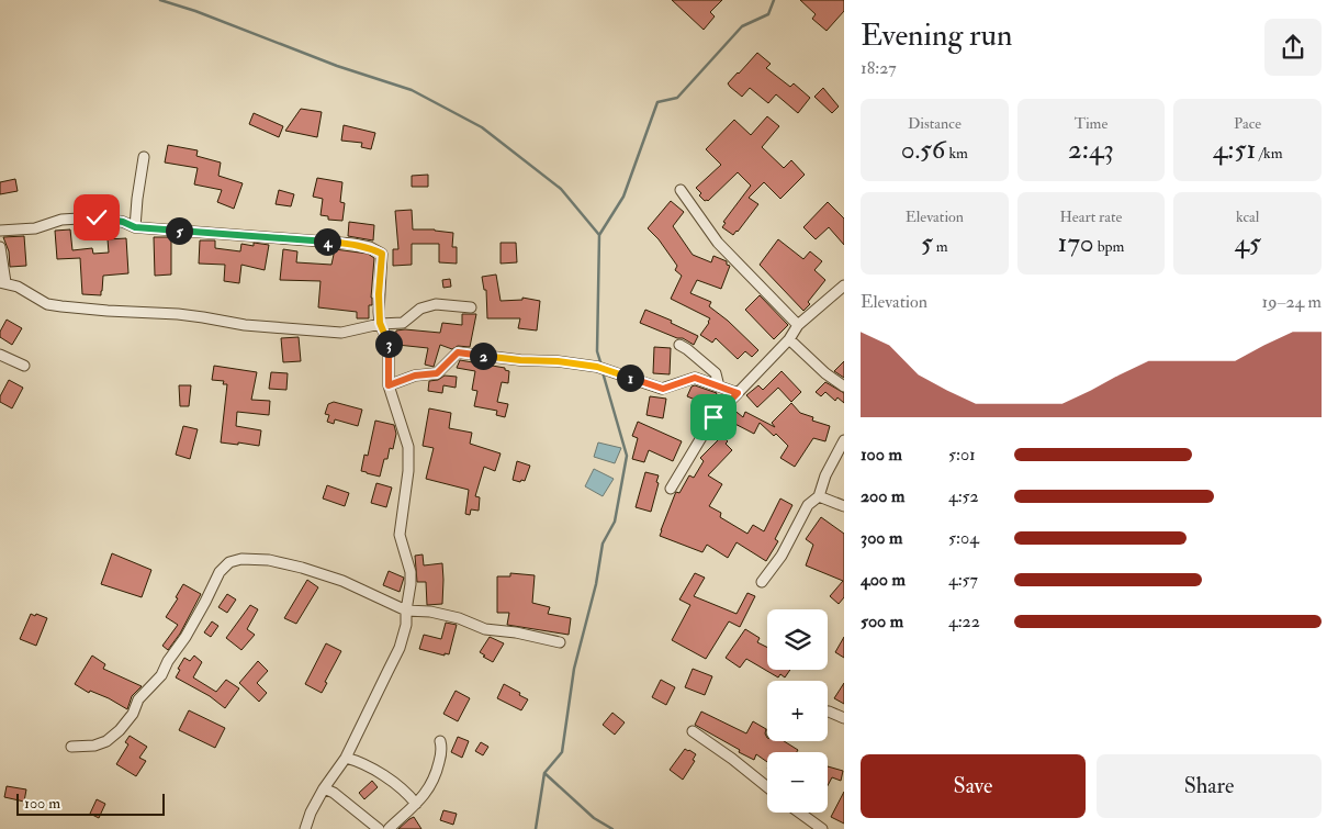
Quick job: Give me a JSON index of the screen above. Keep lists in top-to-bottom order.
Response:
{
  "scale_bar": "100 m",
  "page": {
    "heading": ["Evening run", "18:27"],
    "stats": [
      ["Distance", "0.56 km"],
      ["Time", "2:43"],
      ["Pace", "4:51 /km"],
      ["Elevation", "5 m"],
      ["Heart rate", "170 bpm"],
      ["kcal", "45"]
    ],
    "pins": [
      "5",
      "4",
      "3",
      "2",
      "1"
    ],
    "chart": ["Elevation", "19–24 m"],
    "list": [
      {
        "name": "100 m",
        "note": "5:01"
      },
      {
        "name": "200 m",
        "note": "4:52"
      },
      {
        "name": "300 m",
        "note": "5:04"
      },
      {
        "name": "400 m",
        "note": "4:57"
      },
      {
        "name": "500 m",
        "note": "4:22"
      }
    ],
    "map_buttons": ["+", "−"],
    "buttons": ["Save", "Share"],
    "scale": "100 m"
  }
}
